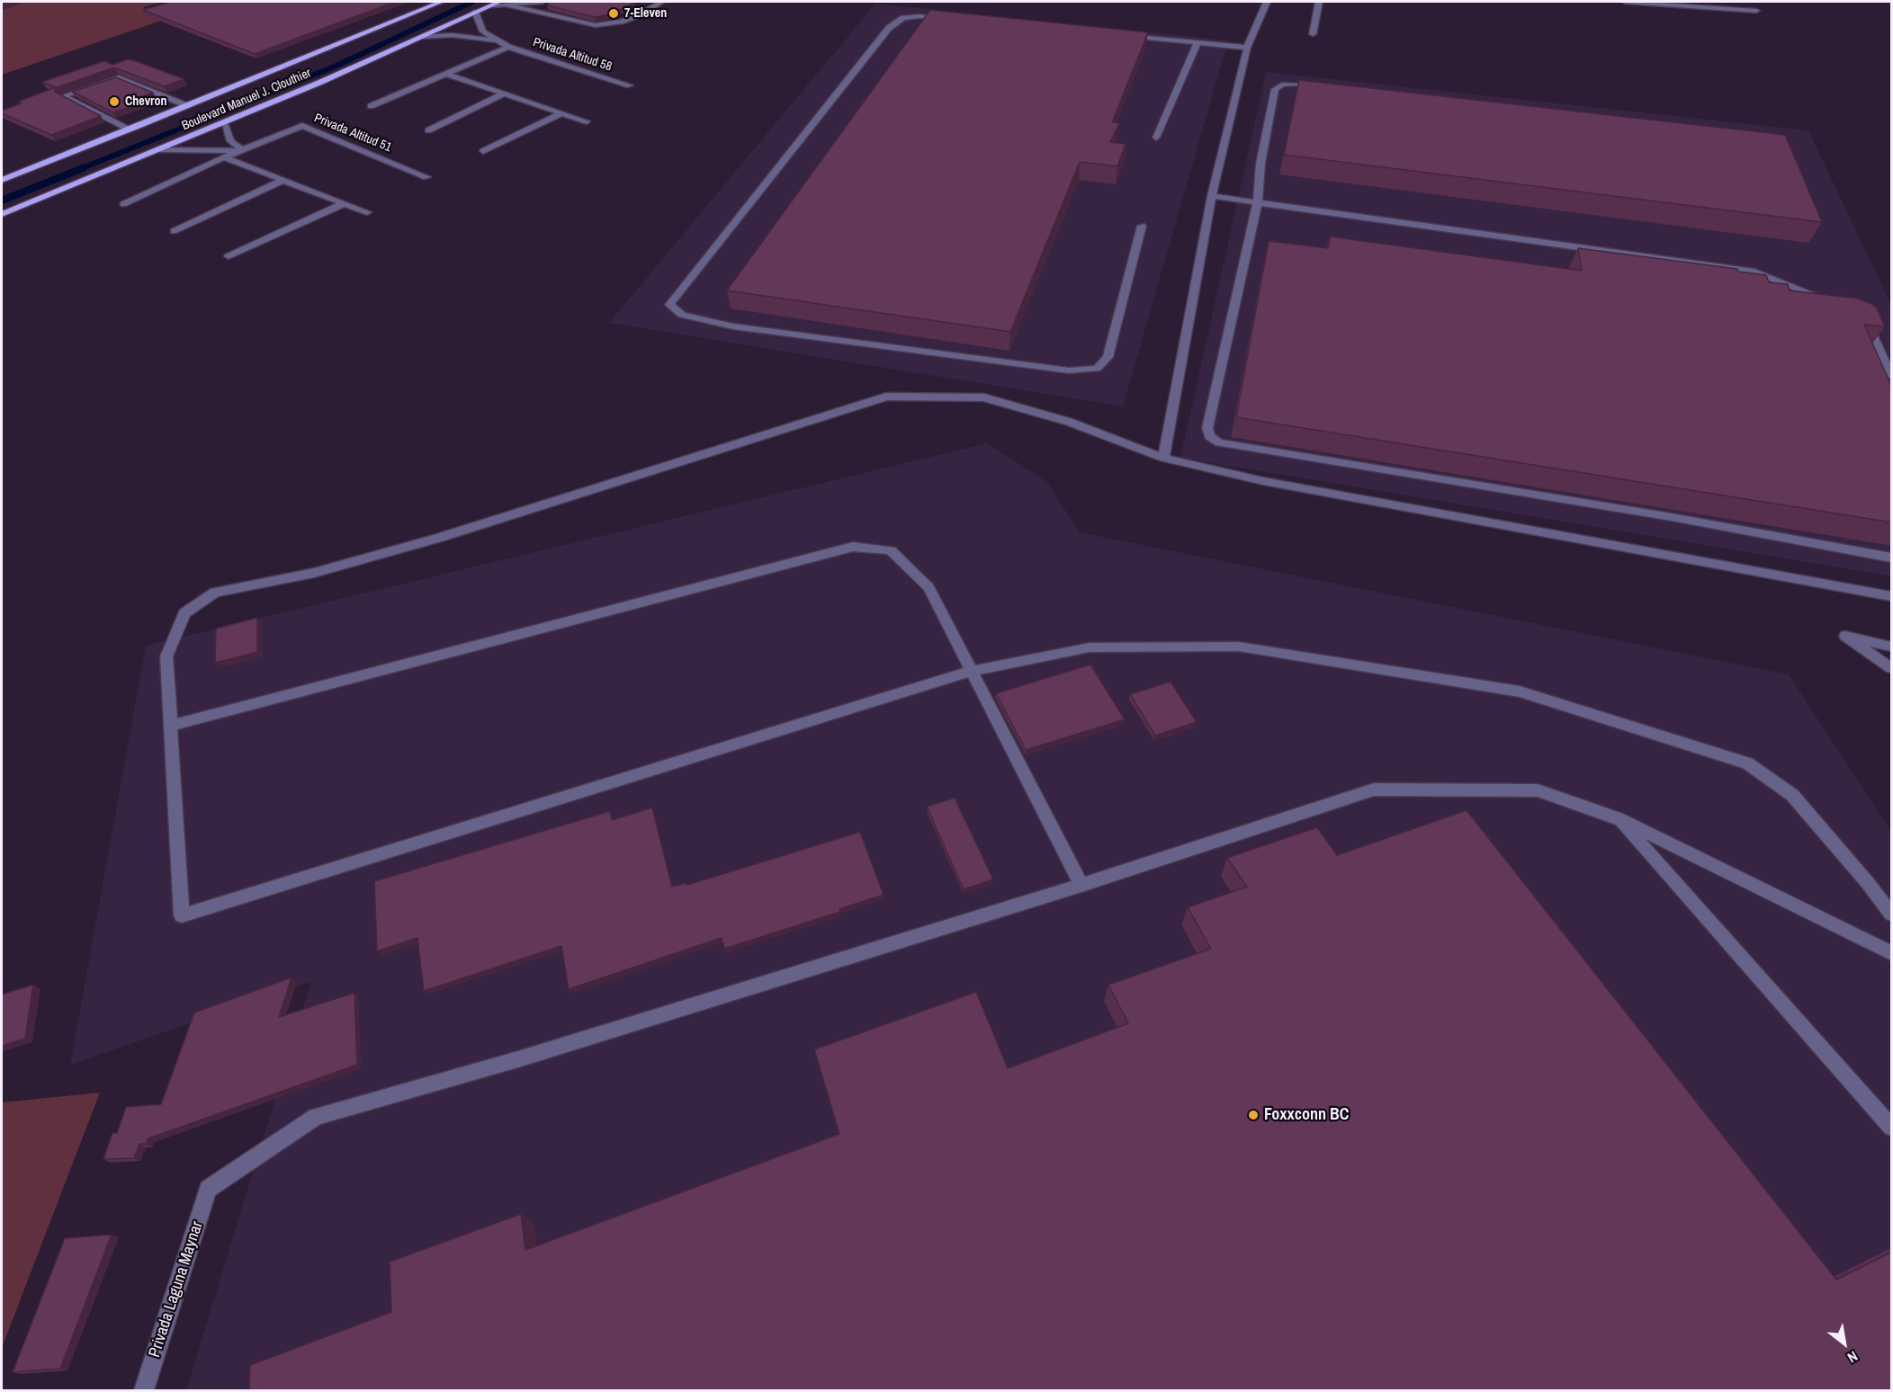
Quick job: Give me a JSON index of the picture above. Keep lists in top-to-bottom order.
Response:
{
  "streets": {
    "main road": ["Boulevard Manuel J. Clouthier"],
    "street": ["Privada Altitud 58", "Privada Altitud 51", "Privada Laguna Maynar"]
  },
  "crossings": [
    ["Privada Altitud 58", "Boulevard Manuel J. Clouthier"],
    ["Boulevard Manuel J. Clouthier", "Privada Altitud 51"]
  ],
  "places": ["7-Eleven", "Chevron", "Foxxconn BC"],
  "north": "bottom right"
}
